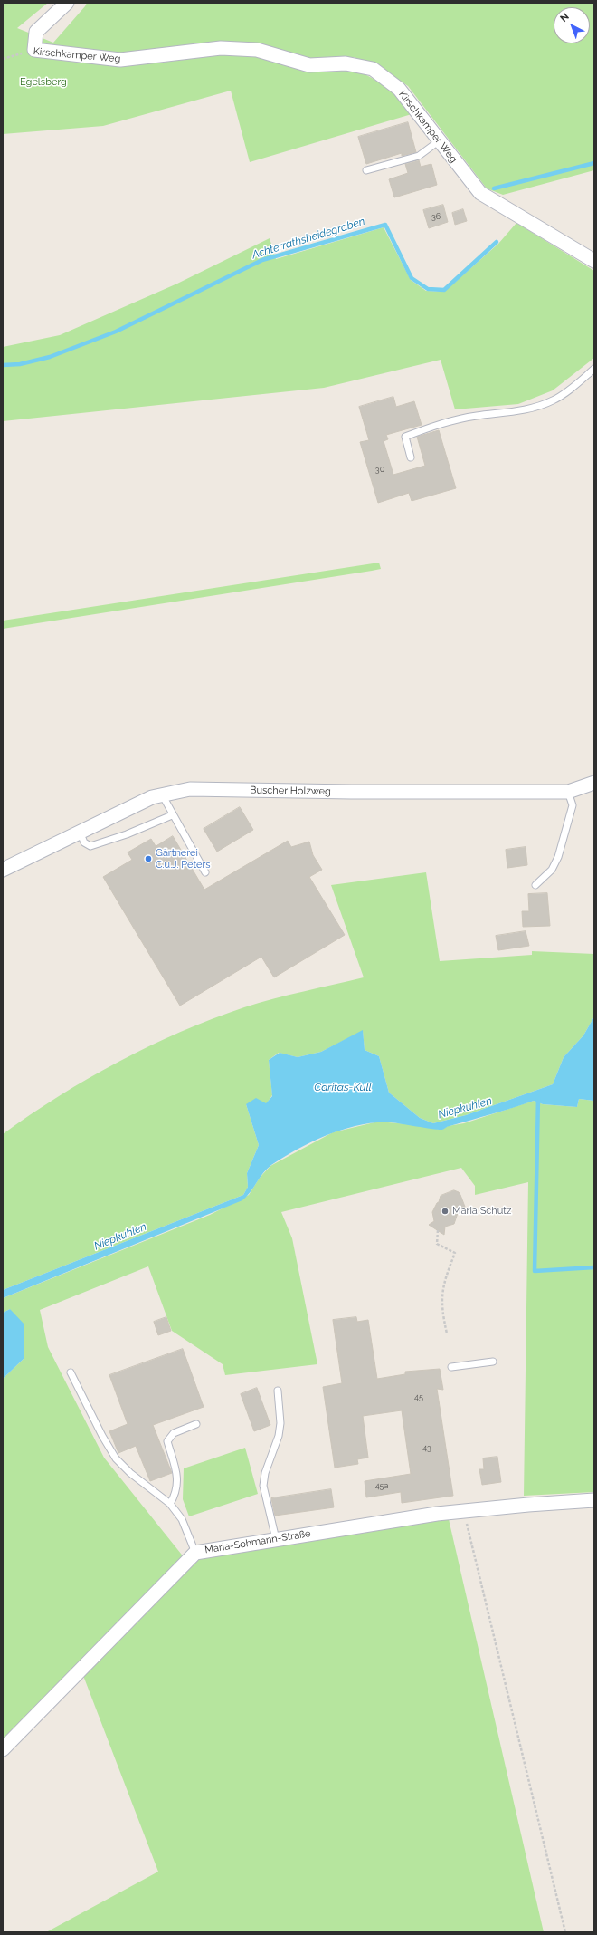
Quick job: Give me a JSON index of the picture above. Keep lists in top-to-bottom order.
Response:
{
  "streets": {
    "street": ["Kirschkamper Weg", "Buscher Holzweg", "Maria-Sohmann-Straße"]
  },
  "water": ["Achterrathsheidegraben", "Caritas-Kull", "Niepkuhlen"],
  "parks": ["Egelsberg"],
  "places": ["Gärtnerei C.u.J. Peters", "Maria Schutz"],
  "house_numbers": [
    "36",
    "30",
    "45",
    "43",
    "45a"
  ],
  "north": "top left"
}
